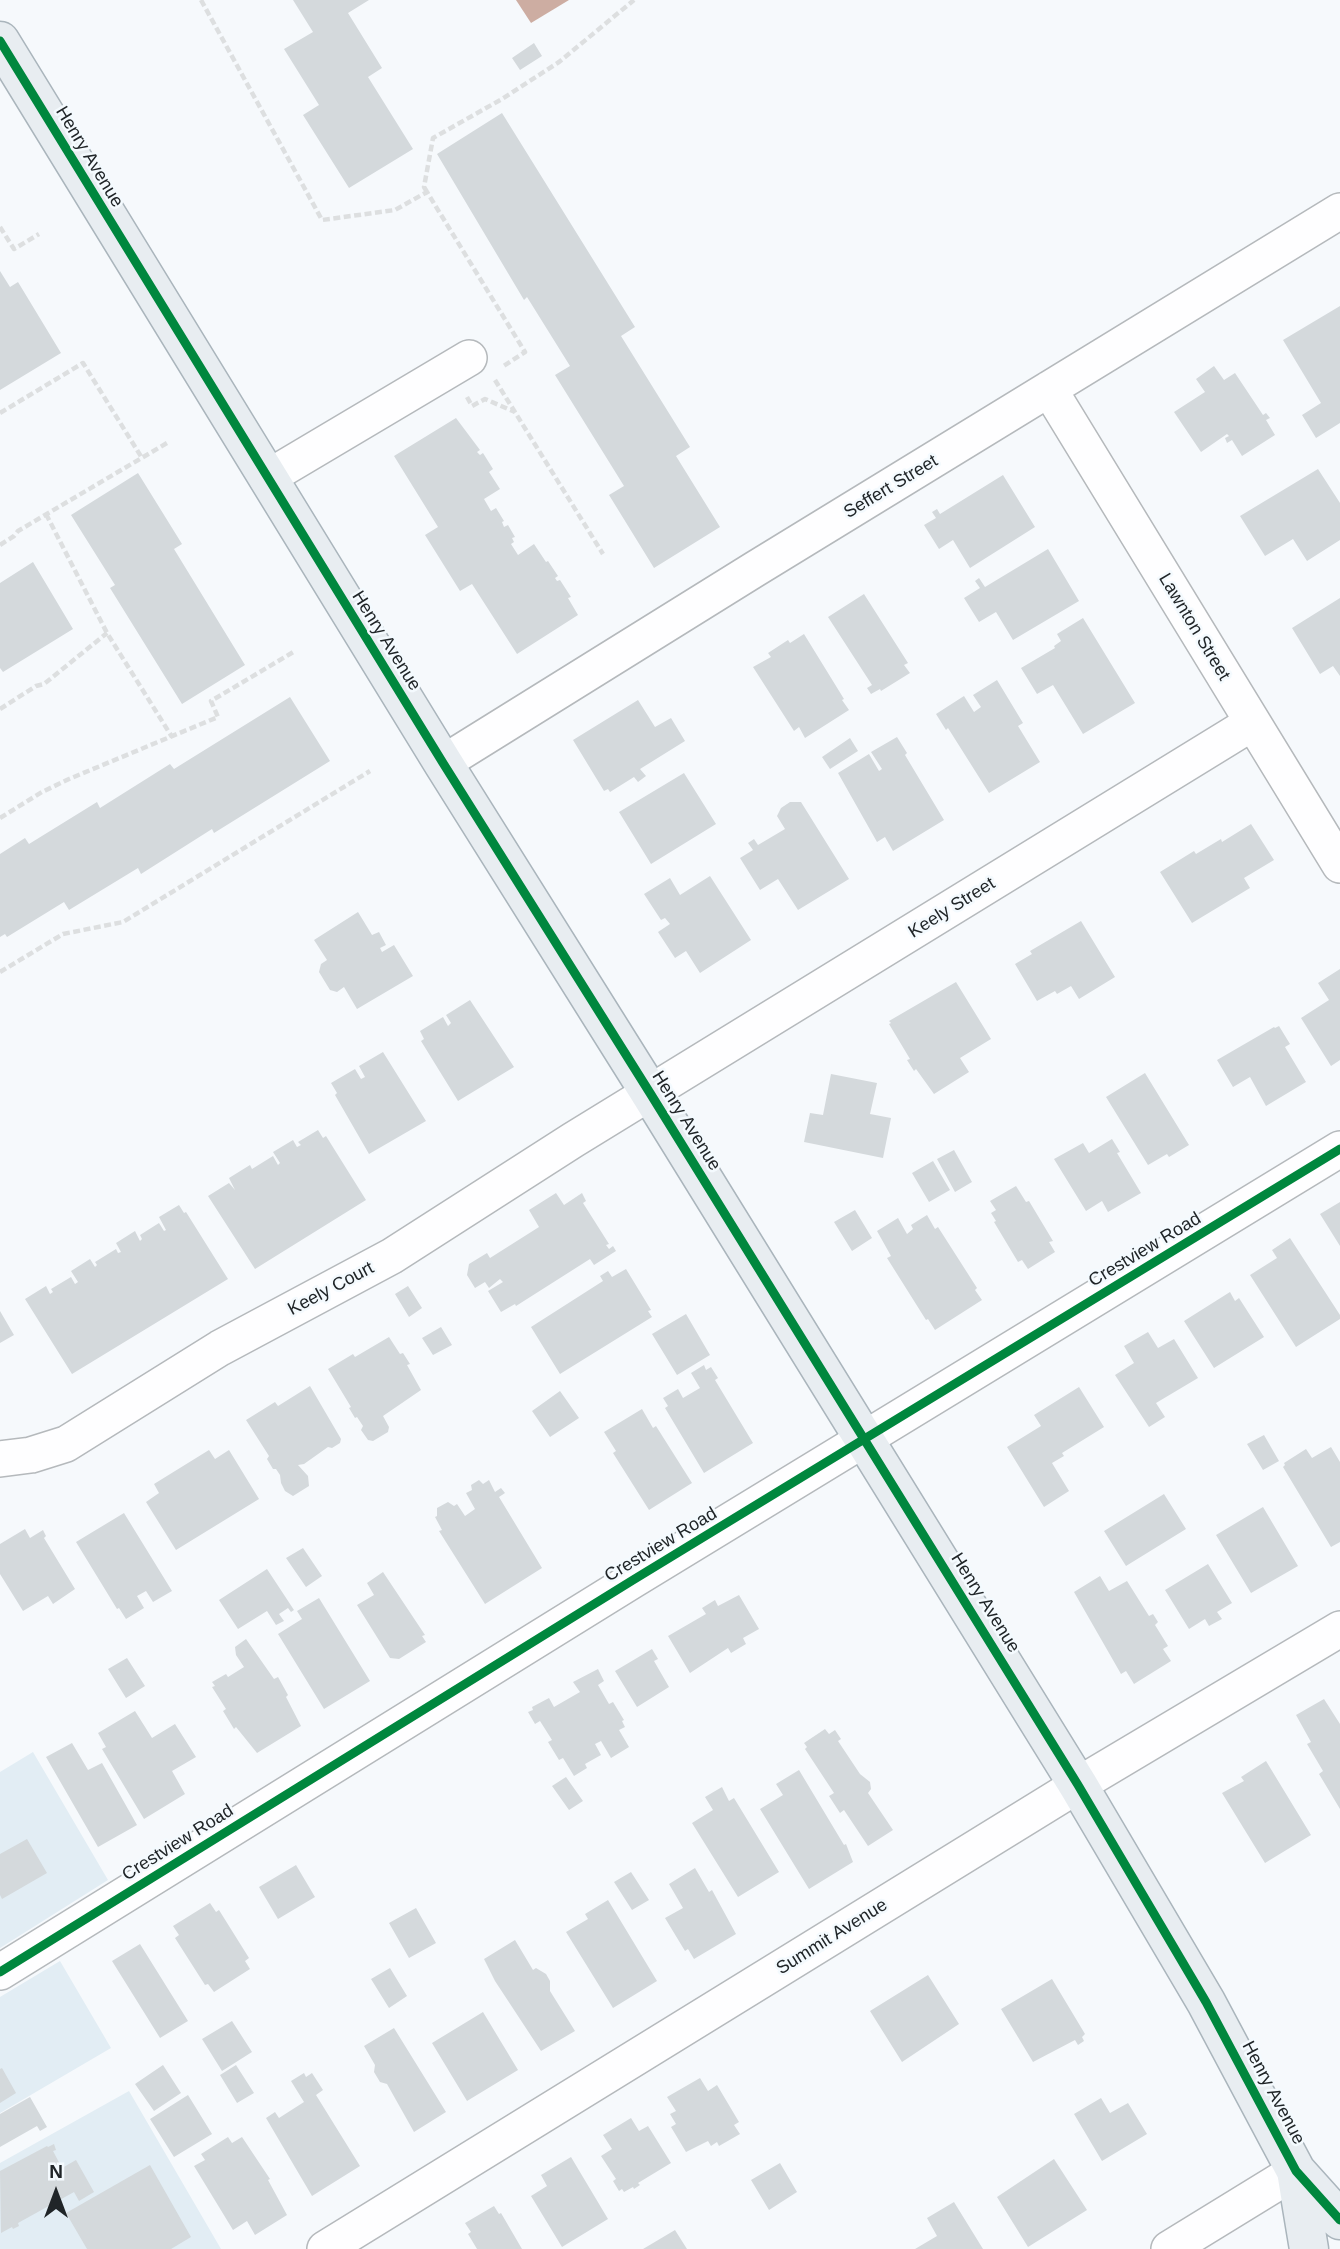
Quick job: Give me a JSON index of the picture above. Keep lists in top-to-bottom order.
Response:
{
  "streets": {
    "main road": ["Henry Avenue"],
    "street": [
      "Seffert Street",
      "Lawnton Street",
      "Keely Street",
      "Crestview Road",
      "Keely Court",
      "Summit Avenue"
    ]
  },
  "crossings": [
    ["Henry Avenue", "Seffert Street"],
    ["Henry Avenue", "Keely Street"],
    ["Henry Avenue", "Crestview Road"],
    ["Henry Avenue", "Keely Court"],
    ["Henry Avenue", "Summit Avenue"],
    ["Seffert Street", "Lawnton Street"],
    ["Lawnton Street", "Keely Street"],
    ["Keely Street", "Keely Court"]
  ],
  "north": "top"
}
